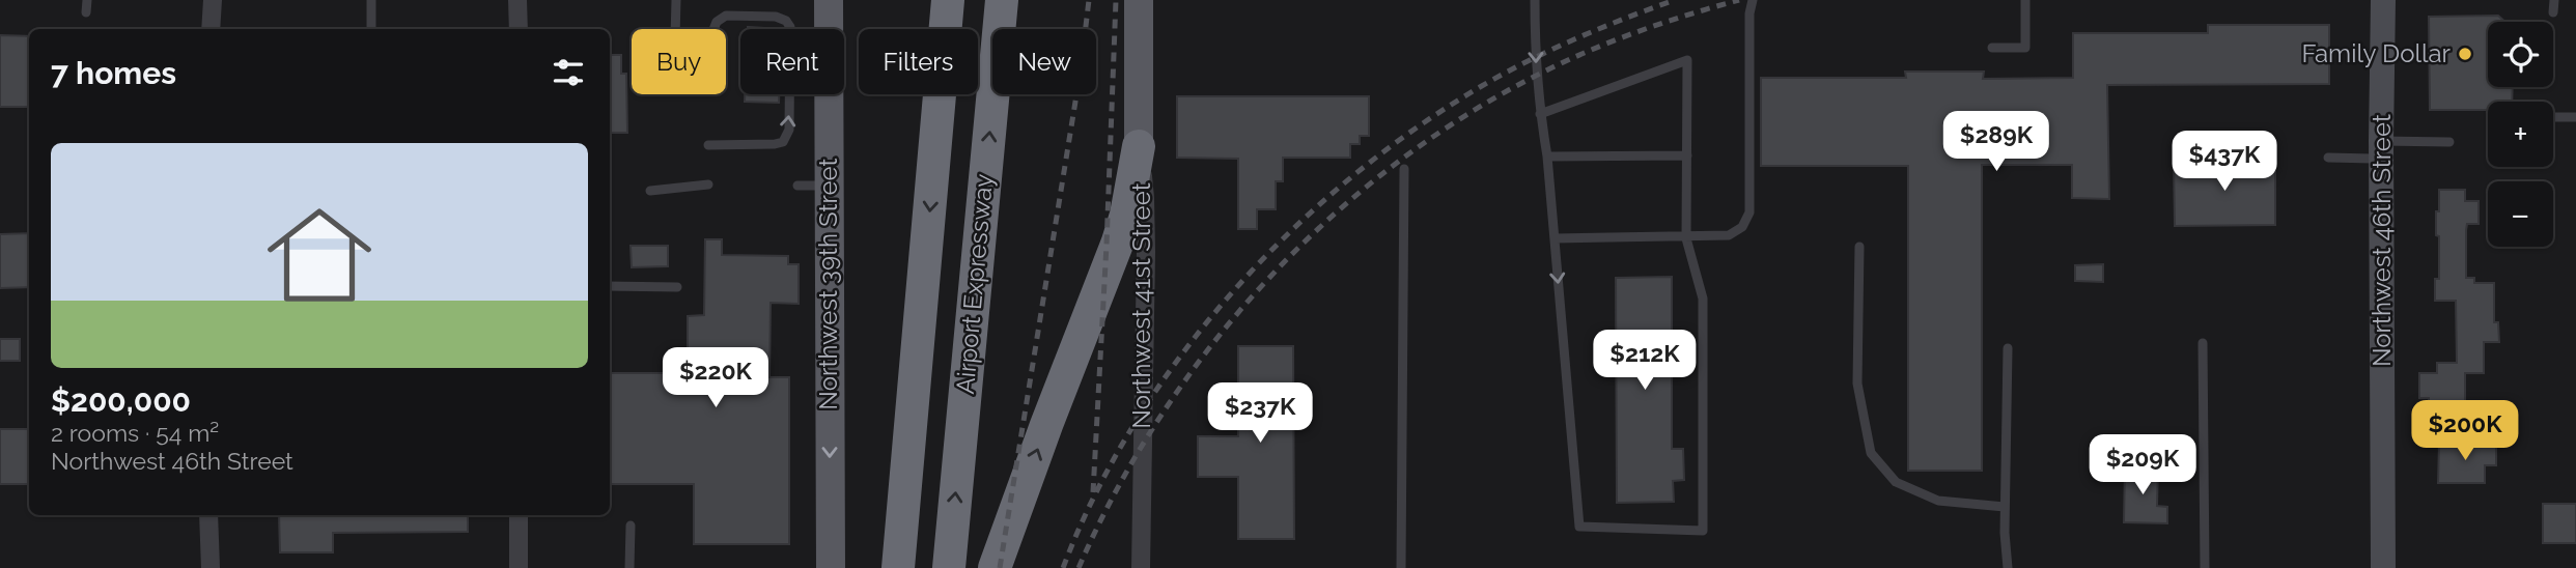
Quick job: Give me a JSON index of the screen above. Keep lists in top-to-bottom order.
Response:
{
  "streets": {
    "highway": ["Airport Expressway"],
    "main road": ["Northwest 39th Street", "Northwest 41st Street"],
    "street": ["Northwest 46th Street"]
  },
  "one_way": ["Northwest 39th Street"],
  "places": ["Family Dollar"],
  "page": {
    "map_buttons": ["+", "−"],
    "chip": [
      "Buy",
      "Rent",
      "Filters",
      "New"
    ],
    "heading": "7 homes",
    "price": [
      "$289K",
      "$437K",
      "$212K",
      "$220K",
      "$237K",
      "$200K",
      "$209K"
    ],
    "list": [
      {
        "name": "$200,000",
        "note": "2 rooms · 54 m² · Northwest 46th Street"
      }
    ]
  }
}
